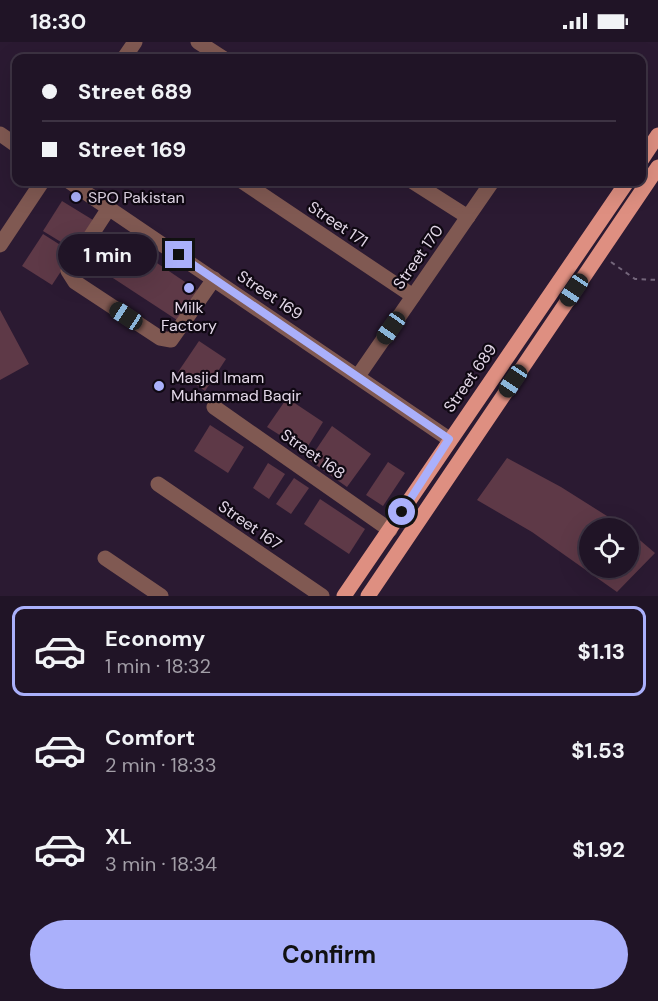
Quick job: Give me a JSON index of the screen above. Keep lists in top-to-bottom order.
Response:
{
  "streets": {
    "main road": ["Street 689"],
    "street": [
      "Street 171",
      "Street 170",
      "Street 169",
      "Street 168",
      "Street 167"
    ]
  },
  "crossings": [
    ["Street 171", "Street 170"],
    ["Street 170", "Street 169"],
    ["Street 169", "Street 689"],
    ["Street 689", "Street 168"]
  ],
  "places": ["SPO Pakistan", "Milk Factory", "Masjid Imam Muhammad Baqir"],
  "page": {
    "status": "18:30",
    "banner": ["Street 689", "Street 169"],
    "bubble": "1 min",
    "list": [
      {
        "name": "Economy",
        "note": "1 min · 18:32",
        "value": "$1.13"
      },
      {
        "name": "Comfort",
        "note": "2 min · 18:33",
        "value": "$1.53"
      },
      {
        "name": "XL",
        "note": "3 min · 18:34",
        "value": "$1.92"
      }
    ],
    "buttons": "Confirm"
  }
}
